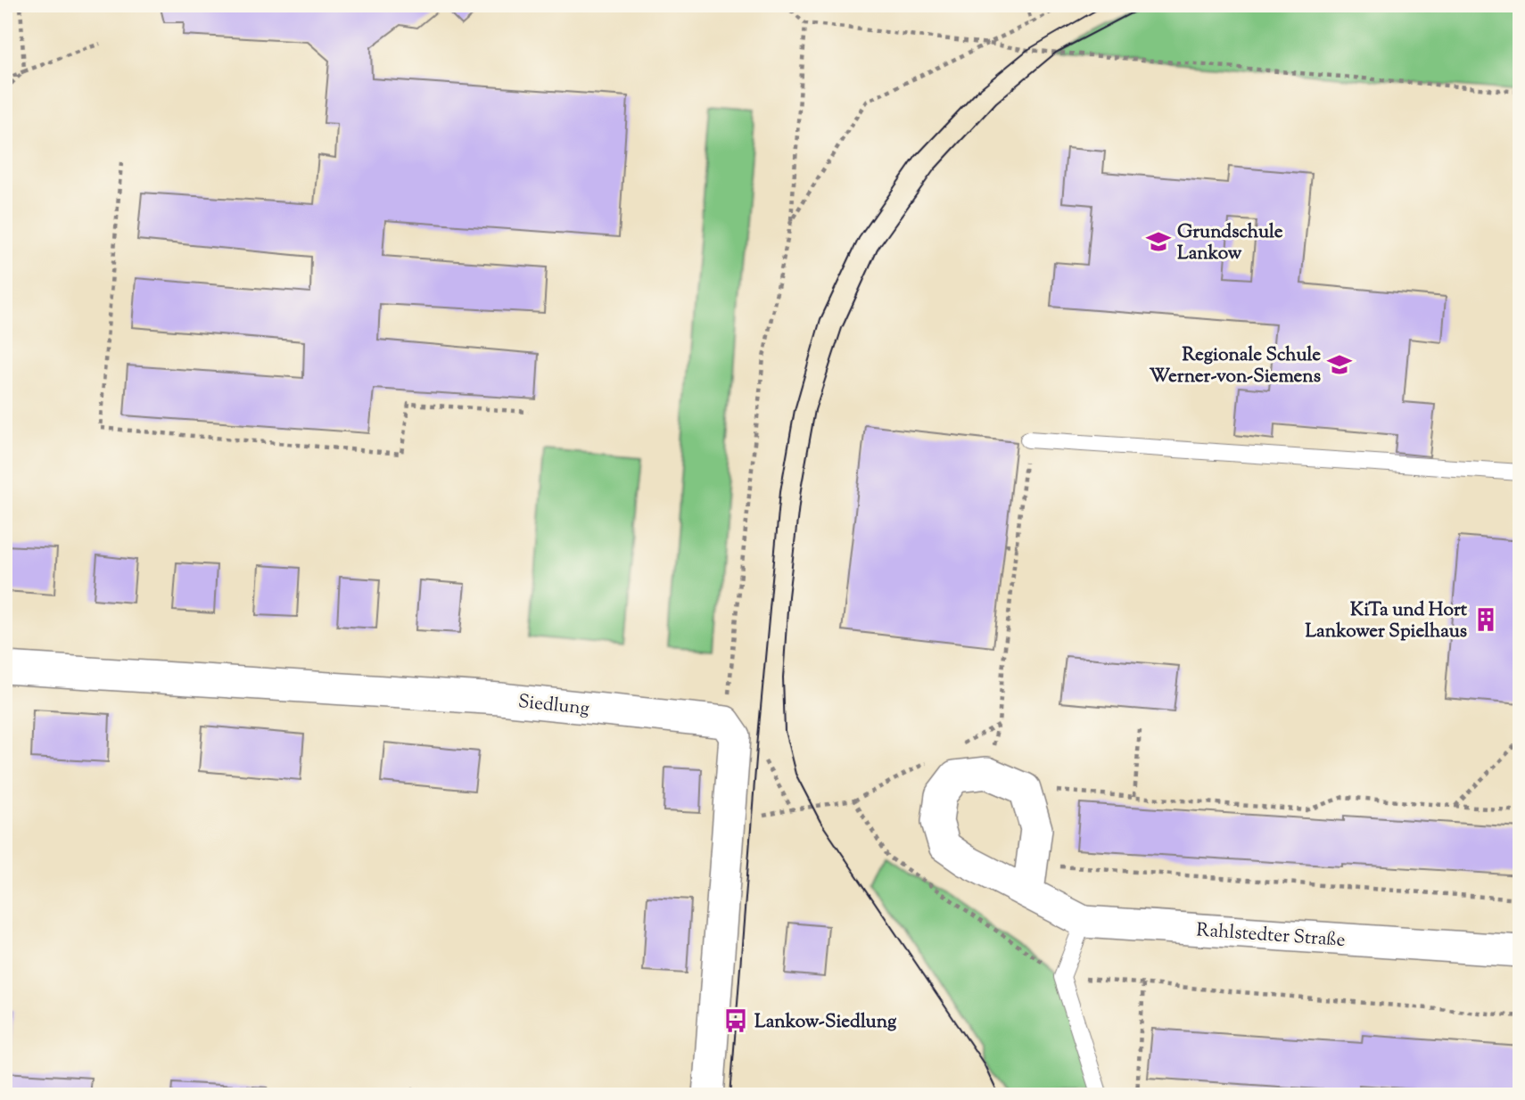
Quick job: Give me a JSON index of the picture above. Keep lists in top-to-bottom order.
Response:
{
  "streets": {
    "street": ["Siedlung", "Rahlstedter Straße"]
  },
  "places": {
    "school or university": ["Grundschule Lankow", "Regionale Schule Werner-von-Siemens"],
    "building": ["KiTa und Hort Lankower Spielhaus"],
    "bus stop": ["Lankow-Siedlung"]
  }
}
